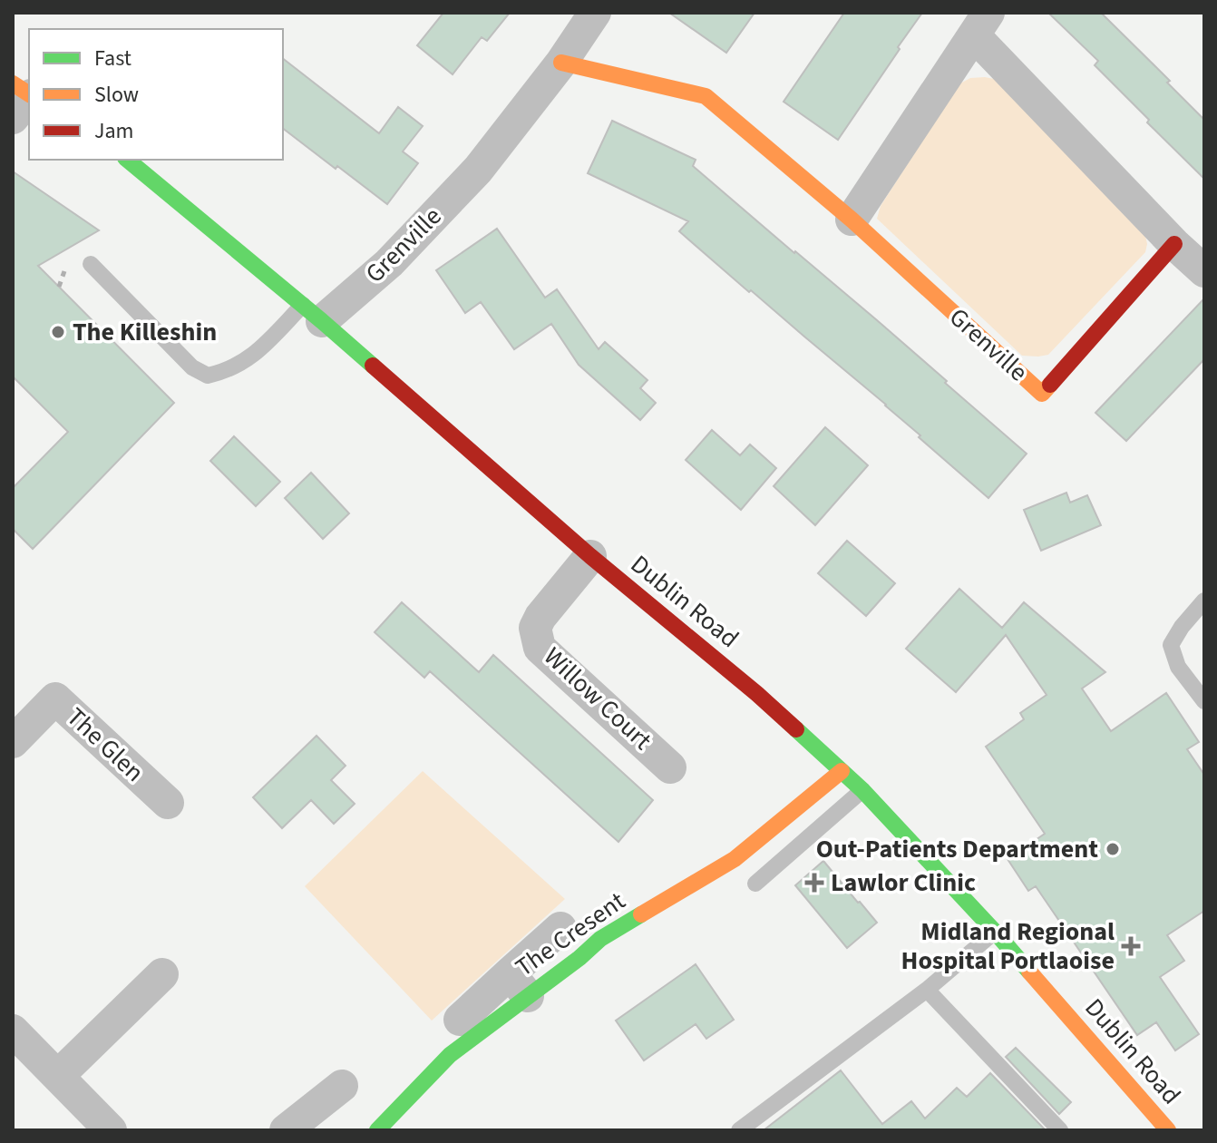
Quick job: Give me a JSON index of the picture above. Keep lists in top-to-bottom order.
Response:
{
  "streets": {
    "main road": ["Grenville", "Dublin Road", "The Cresent"],
    "street": ["Willow Court", "The Glen"]
  },
  "crossings": [
    ["Grenville", "Dublin Road"],
    ["Dublin Road", "Willow Court"],
    ["Dublin Road", "The Cresent"]
  ],
  "places": {
    "other": ["The Killeshin", "Out-Patients Department"],
    "health": ["Lawlor Clinic", "Midland Regional Hospital Portlaoise"]
  },
  "legend": ["Fast", "Slow", "Jam"]
}
